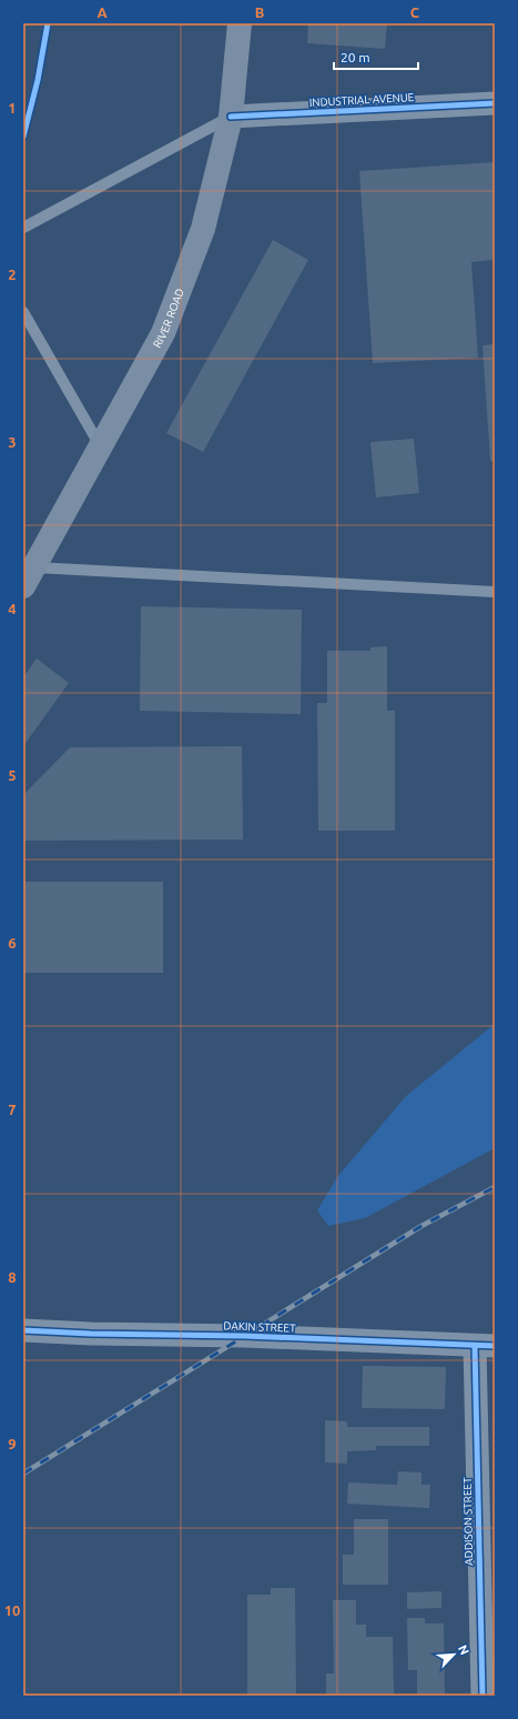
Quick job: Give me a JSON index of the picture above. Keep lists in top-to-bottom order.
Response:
{
  "streets": {
    "main road": ["RIVER ROAD"],
    "street": ["INDUSTRIAL AVENUE", "DAKIN STREET", "ADDISON STREET"]
  },
  "crossings": [
    ["INDUSTRIAL AVENUE", "RIVER ROAD"],
    ["DAKIN STREET", "ADDISON STREET"]
  ],
  "scale_bar": "20 m",
  "north": "top right",
  "grid": {
    "columns": ["A", "B", "C"],
    "rows": [
      "1",
      "2",
      "3",
      "4",
      "5",
      "6",
      "7",
      "8",
      "9",
      "10"
    ]
  }
}
